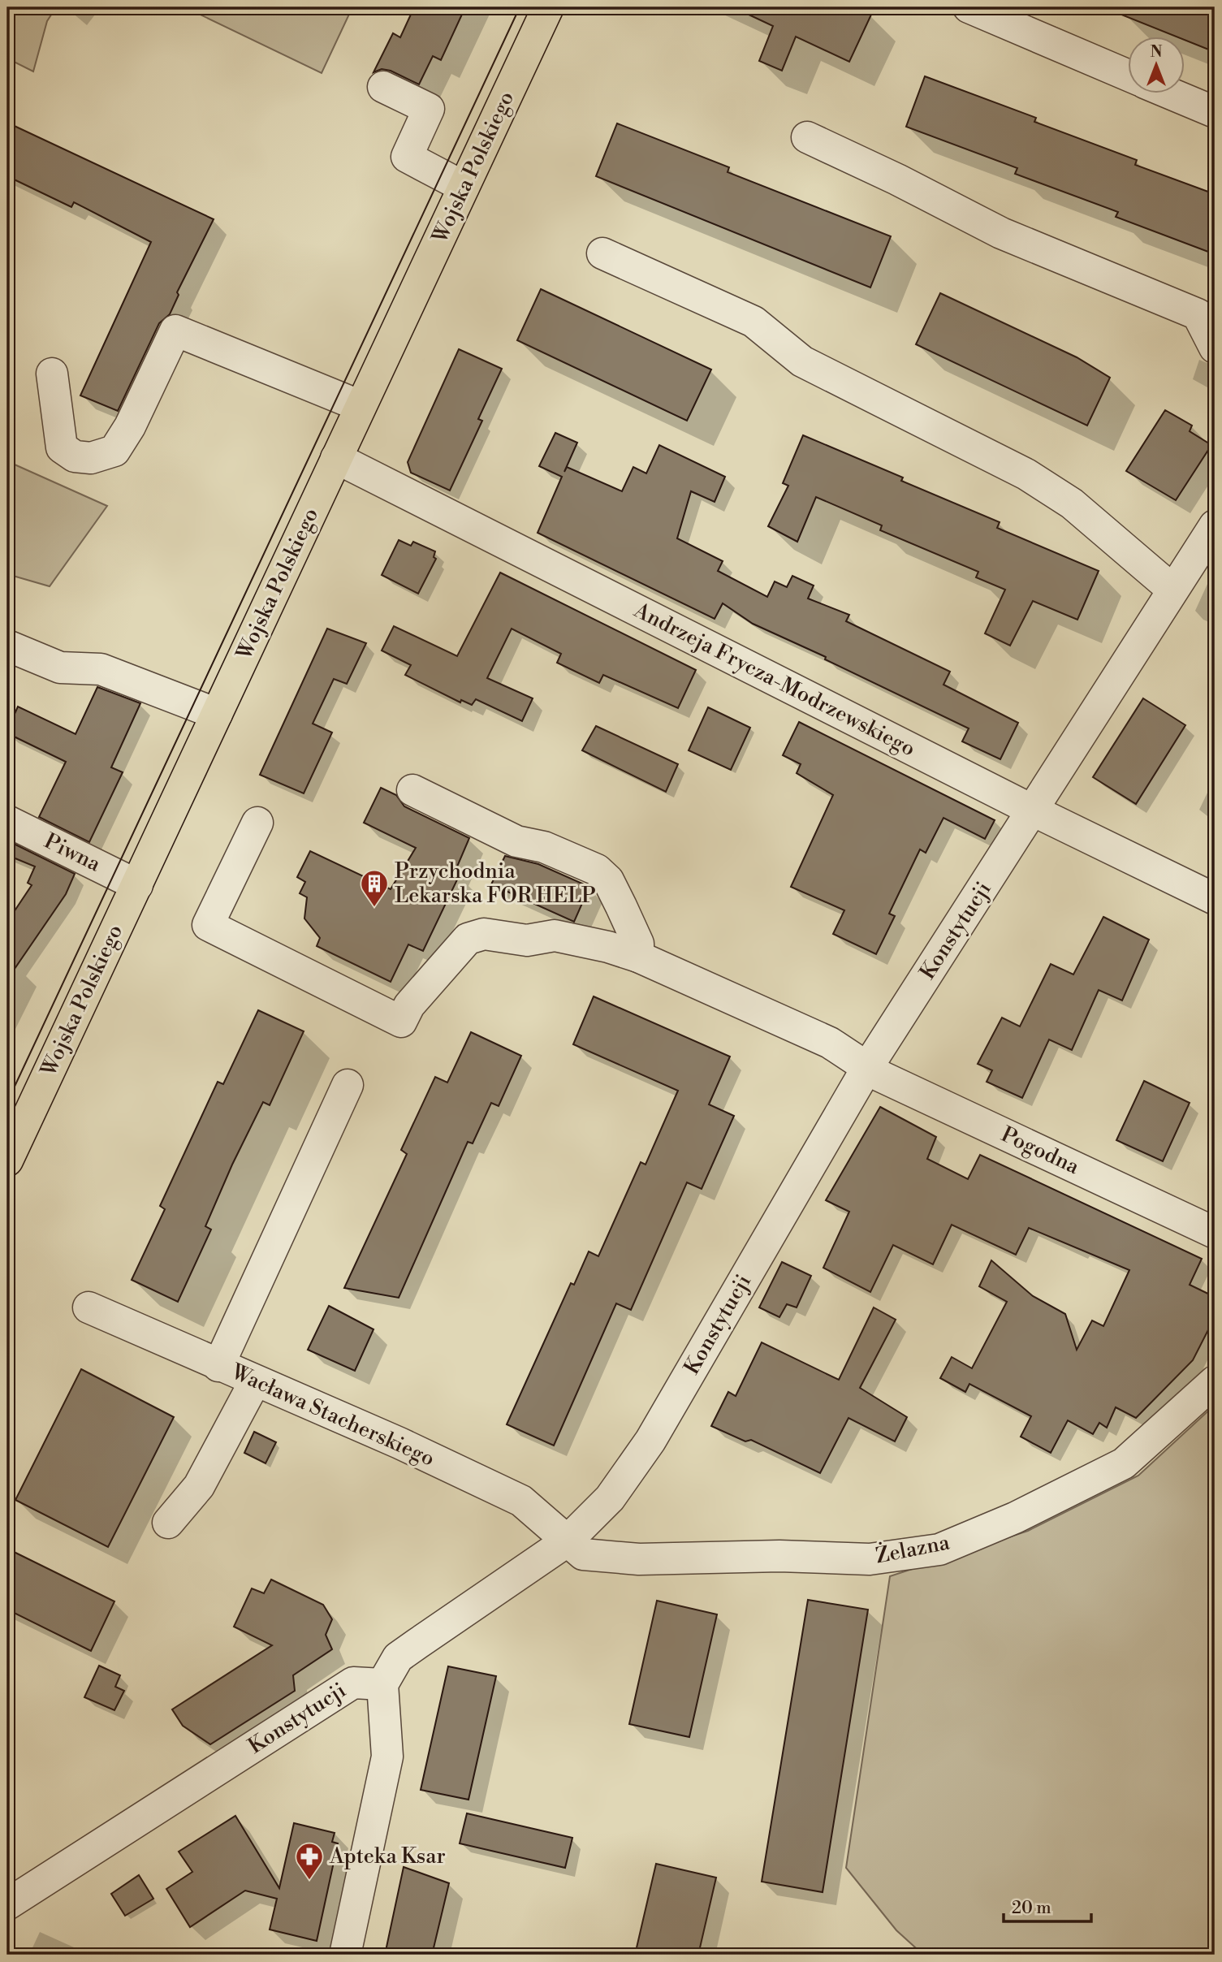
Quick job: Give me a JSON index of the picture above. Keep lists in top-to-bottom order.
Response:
{
  "streets": {
    "main road": ["Wojska Polskiego"],
    "street": [
      "Andrzeja Frycza-Modrzewskiego",
      "Piwna",
      "Konstytucji",
      "Pogodna",
      "Wacława Stacherskiego",
      "Żelazna"
    ]
  },
  "crossings": [
    ["Wojska Polskiego", "Andrzeja Frycza-Modrzewskiego"],
    ["Wojska Polskiego", "Piwna"],
    ["Andrzeja Frycza-Modrzewskiego", "Konstytucji"],
    ["Konstytucji", "Pogodna"],
    ["Konstytucji", "Wacława Stacherskiego"],
    ["Konstytucji", "Żelazna"],
    ["Wacława Stacherskiego", "Żelazna"]
  ],
  "places": {
    "building": ["Przychodnia Lekarska FOR HELP"],
    "pharmacy": ["Apteka Ksar"]
  },
  "scale_bar": "20 m",
  "north": "top"
}
